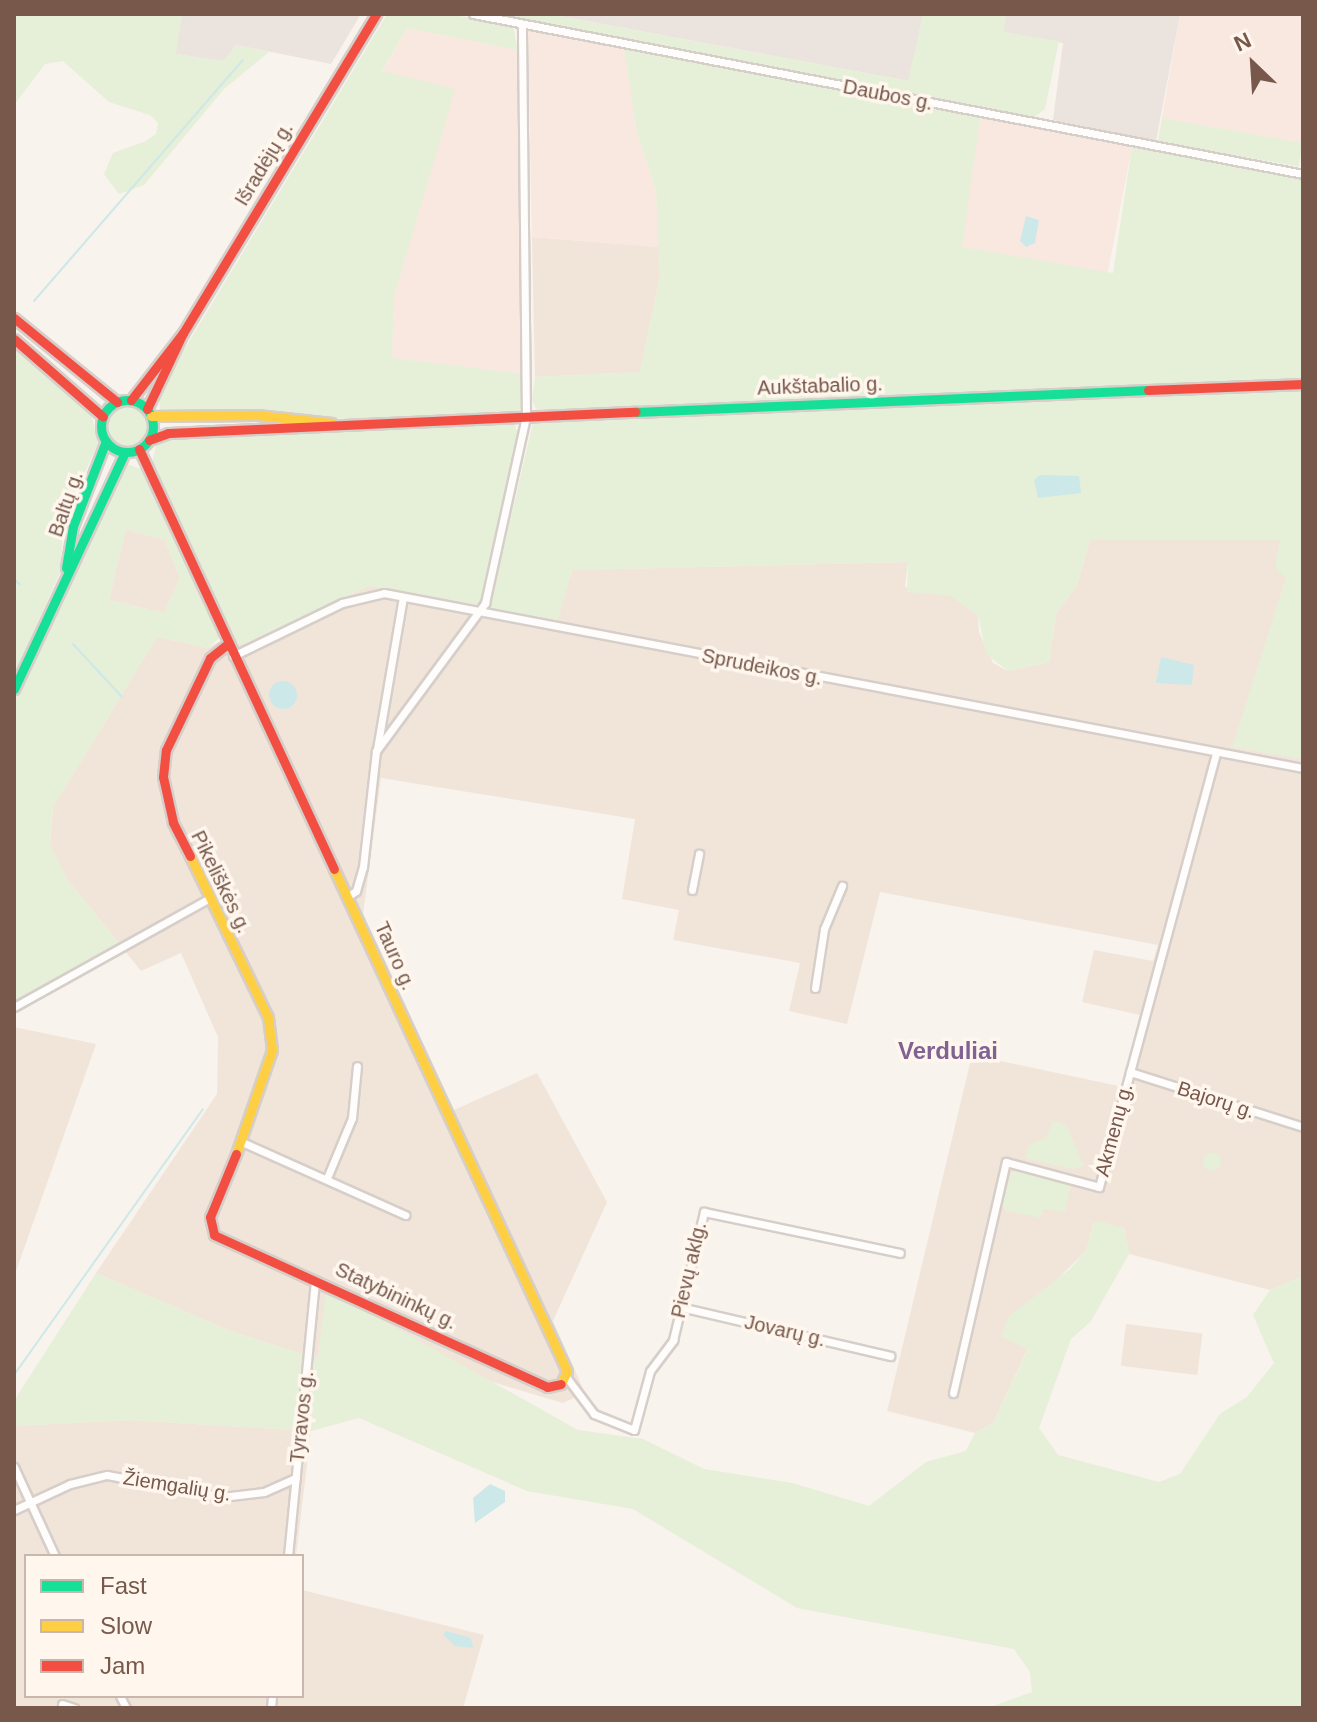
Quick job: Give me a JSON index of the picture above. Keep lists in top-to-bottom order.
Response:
{
  "streets": {
    "main road": [
      "Išradėjų g.",
      "Aukštabalio g.",
      "Baltų g.",
      "Pikeliškės g.",
      "Tauro g.",
      "Statybininkų g."
    ],
    "street": [
      "Daubos g.",
      "Sprudeikos g.",
      "Bajorų g.",
      "Akmenų g.",
      "Pievų aklg.",
      "Jovarų g.",
      "Tyravos g.",
      "Žiemgalių g."
    ]
  },
  "crossings": [
    ["Išradėjų g.", "Aukštabalio g."],
    ["Išradėjų g.", "Baltų g."],
    ["Išradėjų g.", "Tauro g."],
    ["Aukštabalio g.", "Baltų g."],
    ["Aukštabalio g.", "Tauro g."],
    ["Baltų g.", "Tauro g."],
    ["Sprudeikos g.", "Tauro g."],
    ["Sprudeikos g.", "Akmenų g."],
    ["Pikeliškės g.", "Tauro g."],
    ["Pikeliškės g.", "Statybininkų g."],
    ["Tauro g.", "Pievų aklg."],
    ["Tauro g.", "Statybininkų g."],
    ["Bajorų g.", "Akmenų g."],
    ["Pievų aklg.", "Statybininkų g."],
    ["Pievų aklg.", "Jovarų g."],
    ["Statybininkų g.", "Tyravos g."],
    ["Tyravos g.", "Žiemgalių g."]
  ],
  "districts": ["Verduliai"],
  "legend": ["Fast", "Slow", "Jam"],
  "north": "top left"
}
